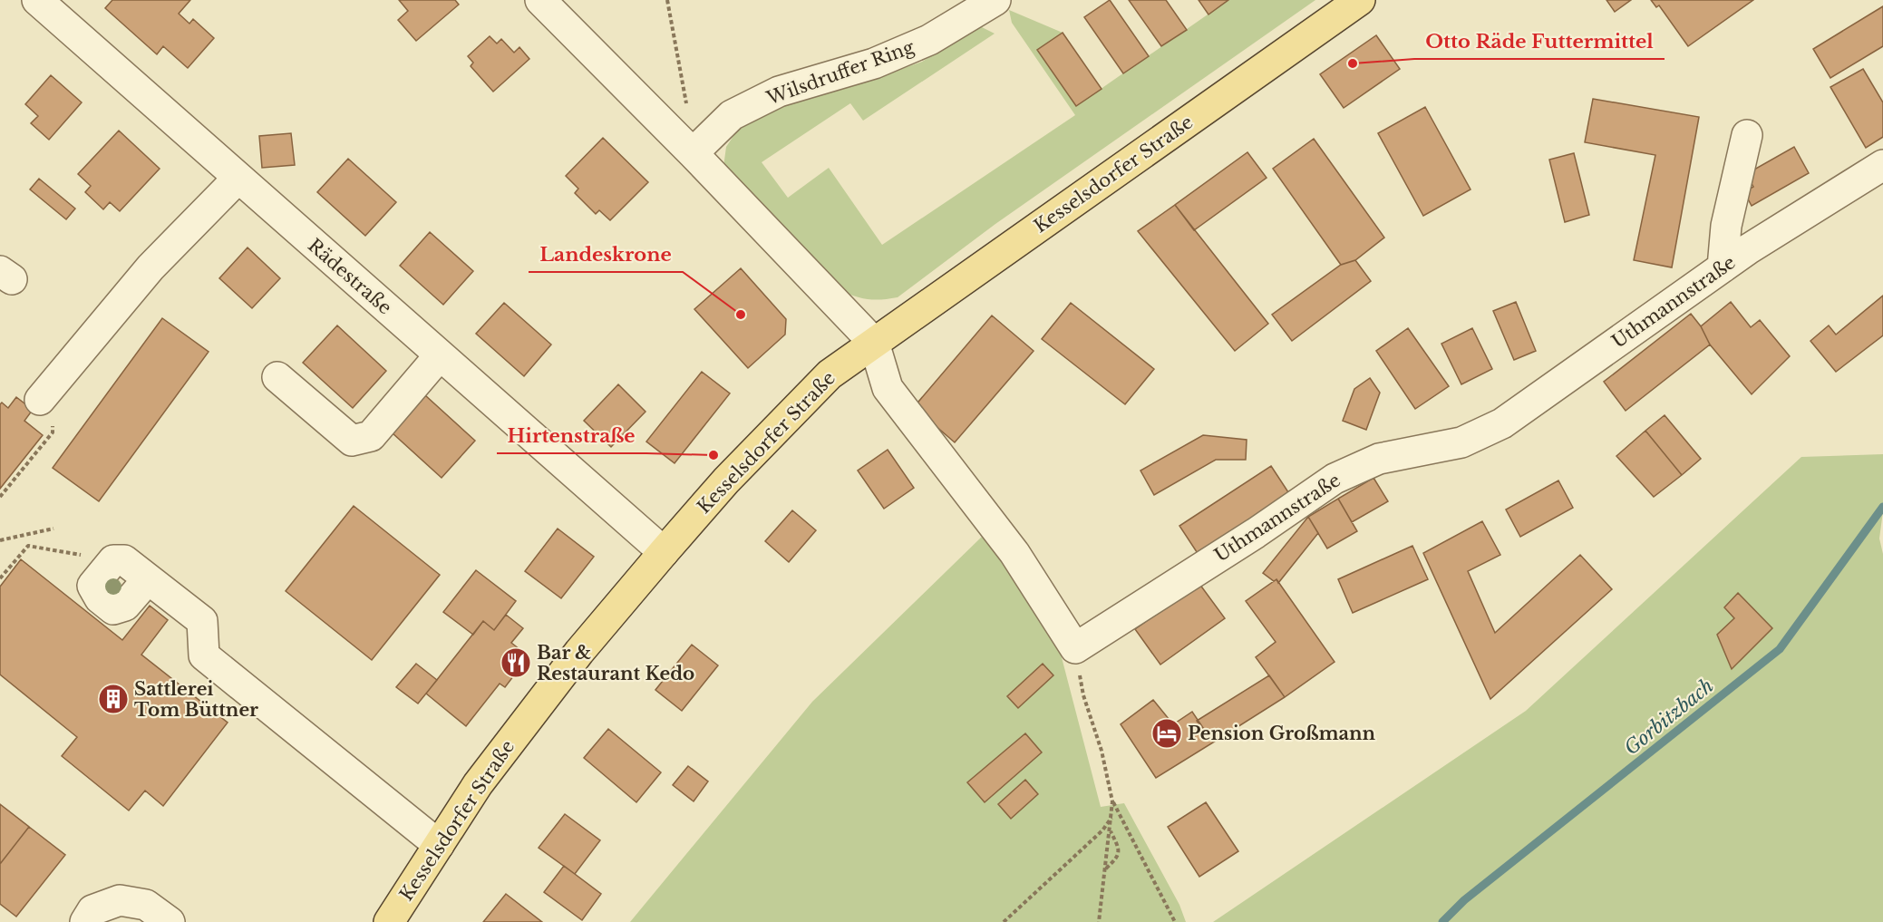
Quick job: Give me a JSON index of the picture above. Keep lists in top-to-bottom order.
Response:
{
  "streets": {
    "main road": ["Kesselsdorfer Straße"],
    "street": ["Wilsdruffer Ring", "Rädestraße", "Uthmannstraße"]
  },
  "crossings": [
    ["Kesselsdorfer Straße", "Rädestraße"]
  ],
  "water": ["Gorbitzbach"],
  "places": {
    "other": ["Otto Räde Futtermittel", "Landeskrone", "Hirtenstraße"],
    "restaurant": ["Bar & Restaurant Kedo"],
    "building": ["Sattlerei Tom Büttner"],
    "hotel": ["Pension Großmann"]
  }
}
